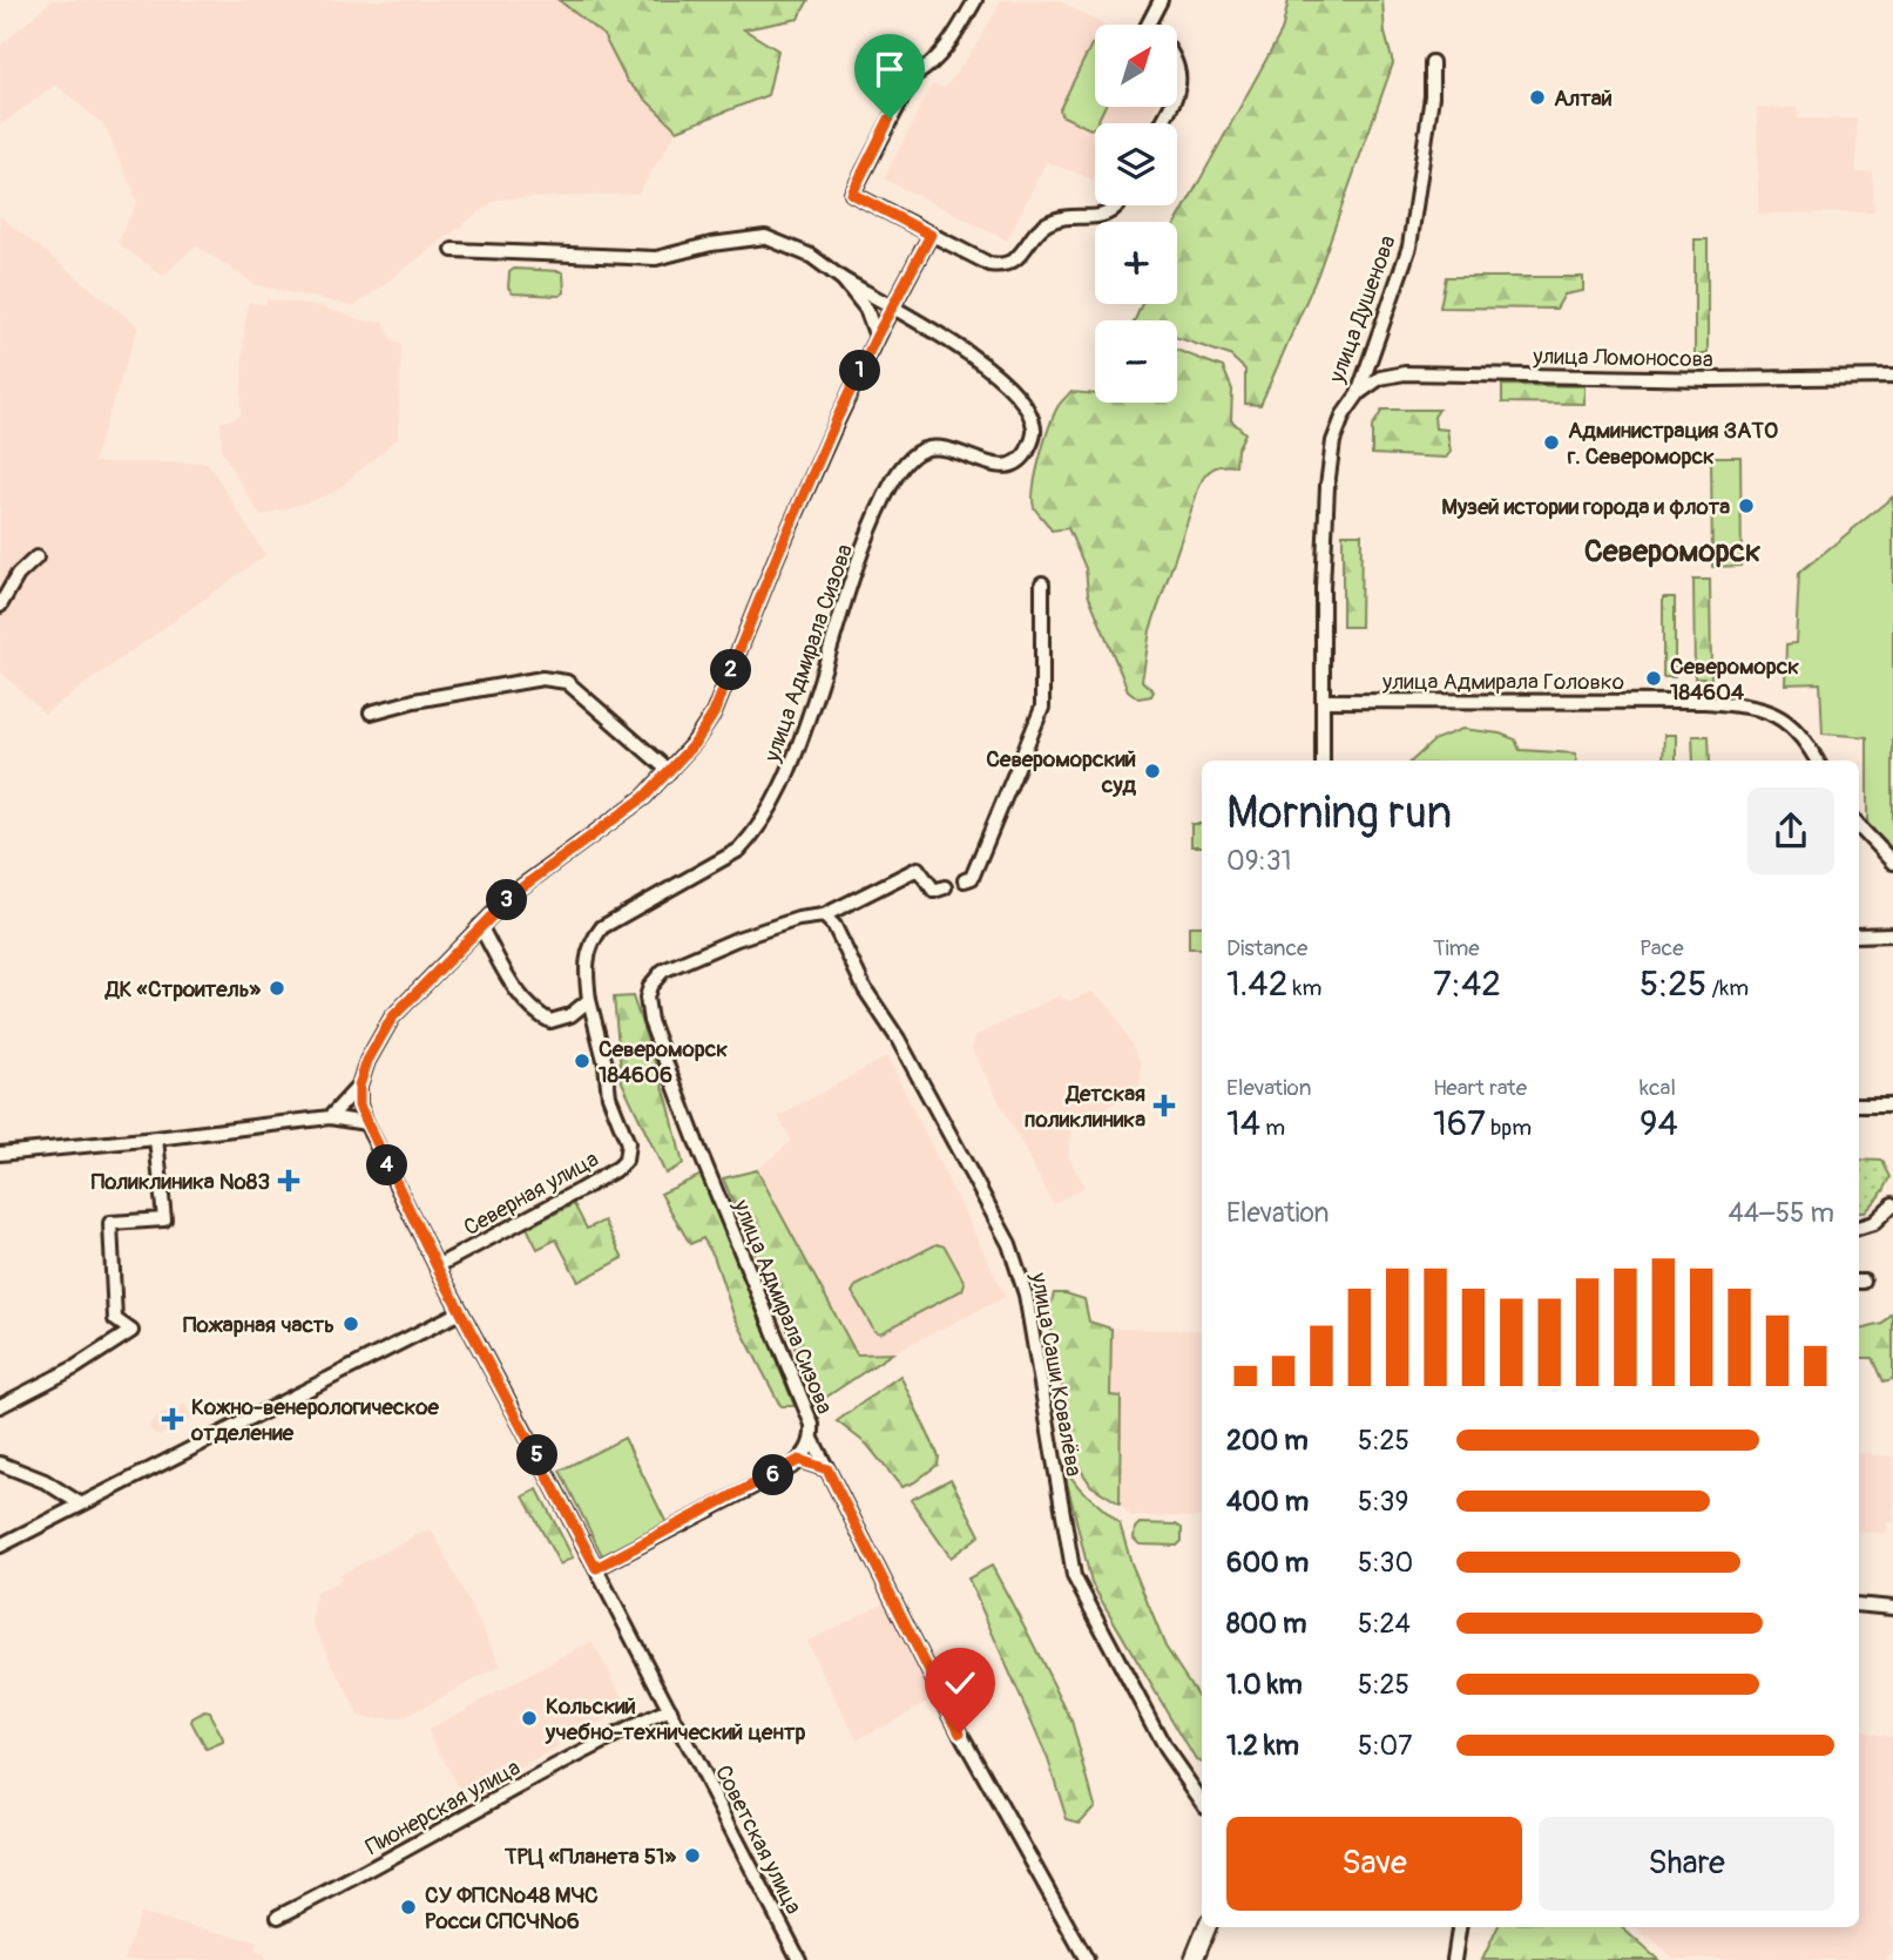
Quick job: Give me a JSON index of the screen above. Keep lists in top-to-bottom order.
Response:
{
  "streets": {
    "street": [
      "улица Душенова",
      "улица Ломоносова",
      "улица Адмирала Сизова",
      "улица Адмирала Головко",
      "Северная улица",
      "улица Саши Ковалёва",
      "Пионерская улица",
      "Советская улица"
    ]
  },
  "crossings": [
    ["улица Душенова", "улица Ломоносова"],
    ["улица Душенова", "улица Адмирала Головко"],
    ["улица Адмирала Сизова", "Северная улица"],
    ["улица Адмирала Сизова", "улица Саши Ковалёва"],
    ["Северная улица", "Советская улица"],
    ["Пионерская улица", "Советская улица"]
  ],
  "districts": ["Североморск"],
  "places": {
    "other": [
      "Алтай",
      "Администрация ЗАТО г. Североморск",
      "Музей истории города и флота",
      "Североморск 184604",
      "Североморский суд",
      "ДК «Строитель»",
      "Североморск 184606",
      "Пожарная часть",
      "Кольский учебно-технический центр",
      "ТРЦ «Планета 51»",
      "СУ ФПС№48 МЧС Росси СПСЧ№6"
    ],
    "health": ["Детская поликлиника", "Поликлиника №83", "Кожно-венерологическое отделение"]
  },
  "north": "top right",
  "page": {
    "map_buttons": ["+", "−"],
    "pins": [
      "1",
      "2",
      "3",
      "4",
      "5",
      "6"
    ],
    "heading": ["Morning run", "09:31"],
    "stats": [
      ["Distance", "1.42 km"],
      ["Time", "7:42"],
      ["Pace", "5:25 /km"],
      ["Elevation", "14 m"],
      ["Heart rate", "167 bpm"],
      ["kcal", "94"]
    ],
    "chart": ["Elevation", "44–55 m"],
    "list": [
      {
        "name": "200 m",
        "note": "5:25"
      },
      {
        "name": "400 m",
        "note": "5:39"
      },
      {
        "name": "600 m",
        "note": "5:30"
      },
      {
        "name": "800 m",
        "note": "5:24"
      },
      {
        "name": "1.0 km",
        "note": "5:25"
      },
      {
        "name": "1.2 km",
        "note": "5:07"
      }
    ],
    "buttons": ["Save", "Share"]
  }
}
